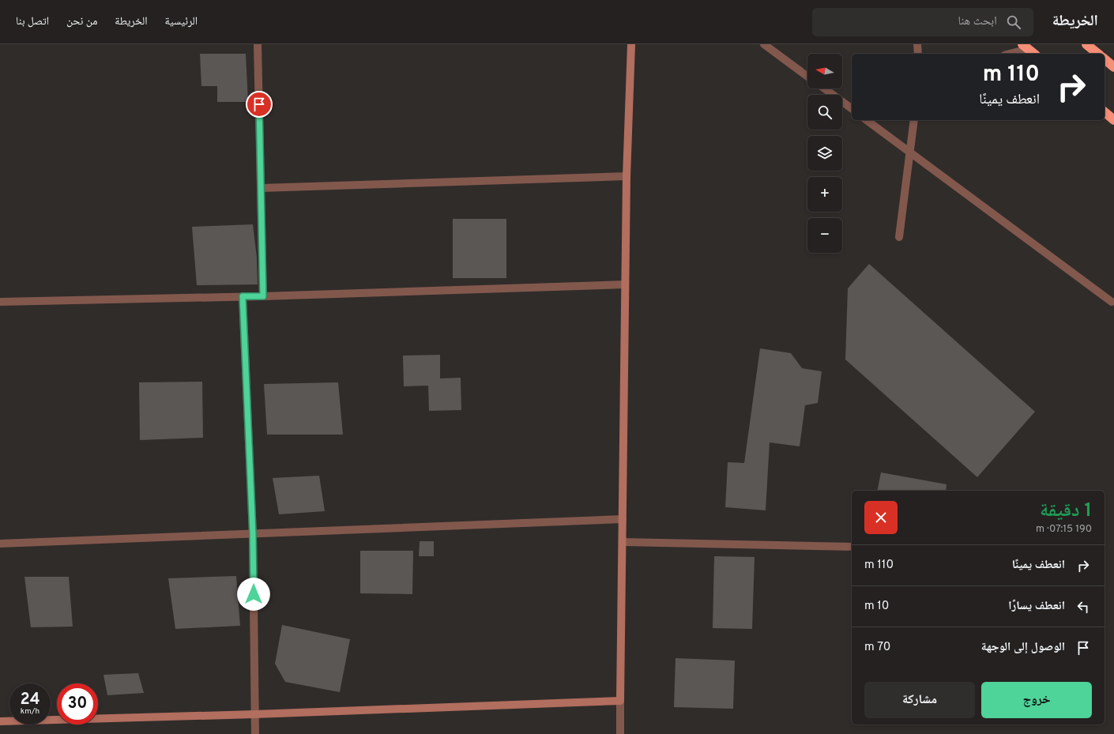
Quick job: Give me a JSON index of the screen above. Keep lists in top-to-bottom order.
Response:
{
  "north": "left",
  "page": {
    "header": "الخريطة",
    "search": "ابحث هنا",
    "nav": [
      "الرئيسية",
      "الخريطة",
      "من نحن",
      "اتصل بنا"
    ],
    "map_buttons": ["+", "−"],
    "turn": ["110 m", "انعطف يمينًا"],
    "heading": ["1 دقيقة", "190 m · 07:15"],
    "list": [
      {
        "name": "انعطف يمينًا",
        "value": "110 m"
      },
      {
        "name": "انعطف يسارًا",
        "value": "10 m"
      },
      {
        "name": "الوصول إلى الوجهة",
        "value": "70 m"
      }
    ],
    "buttons": ["خروج", "مشاركة"],
    "speed": "24 km/h",
    "limit": "30"
  }
}
